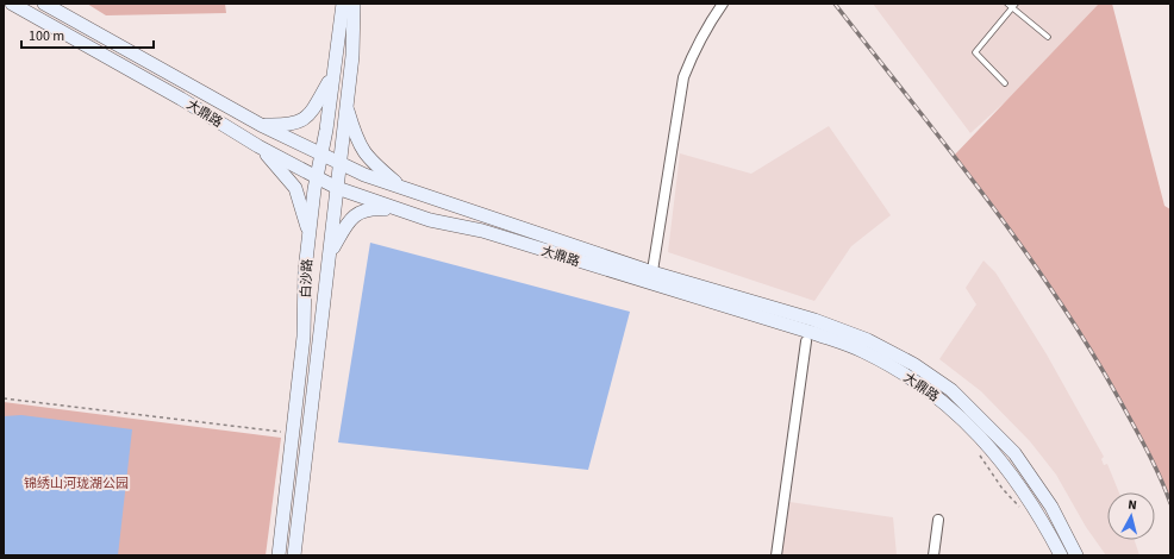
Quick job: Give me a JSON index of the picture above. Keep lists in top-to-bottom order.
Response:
{
  "streets": {
    "main road": ["大鼎路", "白沙路"]
  },
  "crossings": [
    ["大鼎路", "白沙路"]
  ],
  "parks": ["锦绣山河珑湖公园"],
  "scale_bar": "100 m",
  "north": "top"
}
